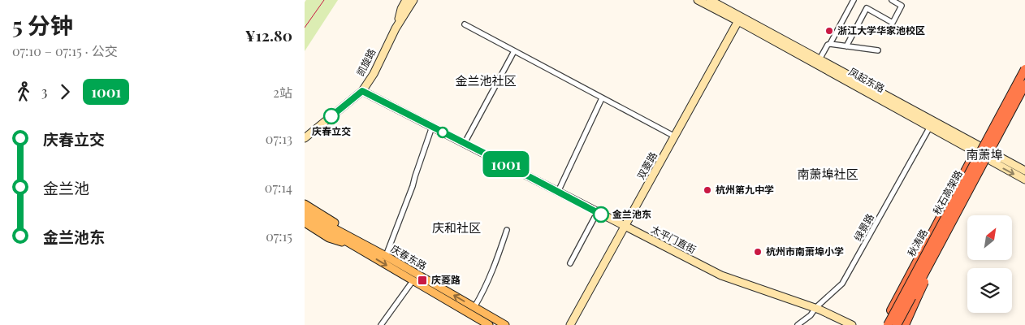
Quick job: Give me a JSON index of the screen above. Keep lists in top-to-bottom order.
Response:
{
  "streets": {
    "highway": ["秋石高架路"],
    "main road": [
      "凯旋路",
      "凤起东路",
      "双菱路",
      "太平门直街",
      "秋涛路",
      "庆春东路"
    ],
    "street": ["绿景路"]
  },
  "crossings": [
    ["凯旋路", "太平门直街"],
    ["凤起东路", "双菱路"],
    ["凤起东路", "绿景路"],
    ["凤起东路", "秋涛路"],
    ["双菱路", "太平门直街"],
    ["秋石高架路", "秋涛路"],
    ["绿景路", "太平门直街"]
  ],
  "districts": [
    "金兰池社区",
    "南萧埠",
    "南萧埠社区",
    "庆和社区"
  ],
  "places": {
    "other": [
      "浙江大学华家池校区",
      "庆春立交",
      "杭州第九中学",
      "金兰池东",
      "杭州市南萧埠小学"
    ],
    "transit": ["庆菱路"]
  },
  "lines": ["bus line 1001"],
  "north": "top right",
  "page": {
    "heading": ["5 分钟", "07:10 – 07:15 · 公交", "¥12.80"],
    "on_map": "1001",
    "legs": ["3", "1001", "2站"],
    "list": [
      {
        "name": "庆春立交",
        "value": "07:13"
      },
      {
        "name": "金兰池",
        "value": "07:14"
      },
      {
        "name": "金兰池东",
        "value": "07:15"
      }
    ]
  }
}
